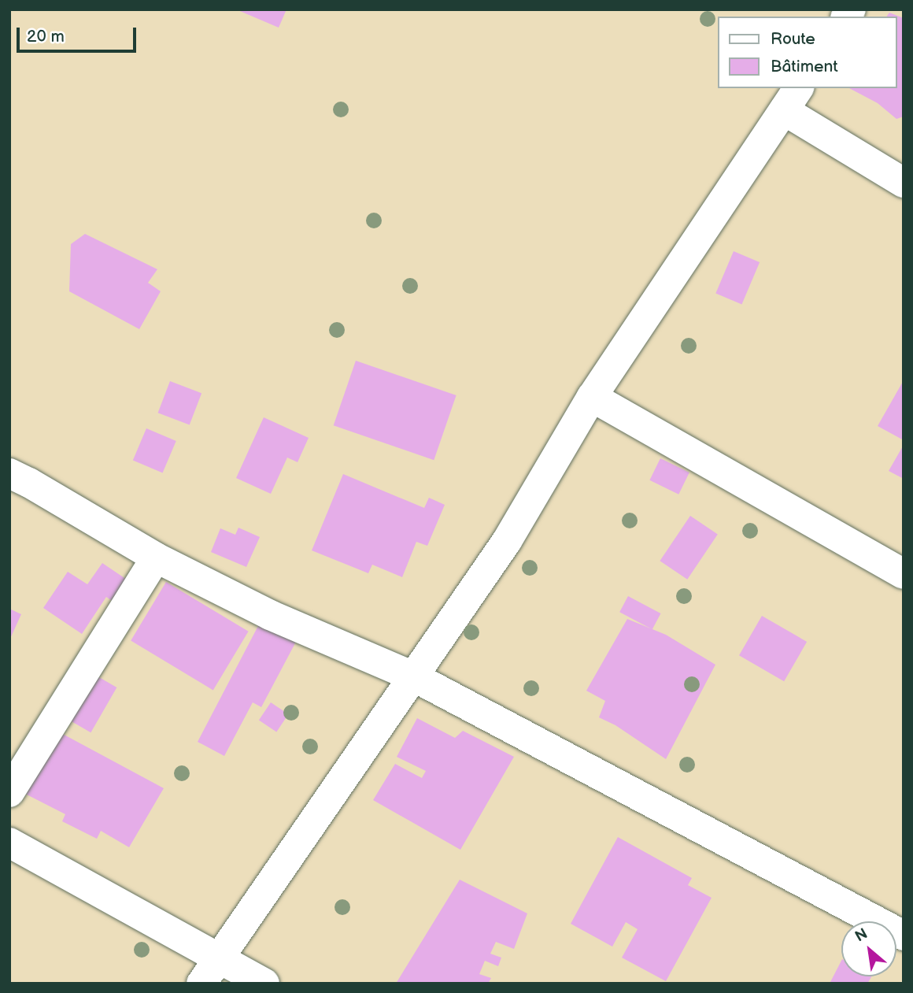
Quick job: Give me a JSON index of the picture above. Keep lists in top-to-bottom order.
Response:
{
  "legend": ["Route", "Bâtiment"],
  "scale_bar": "20 m",
  "north": "top left"
}
